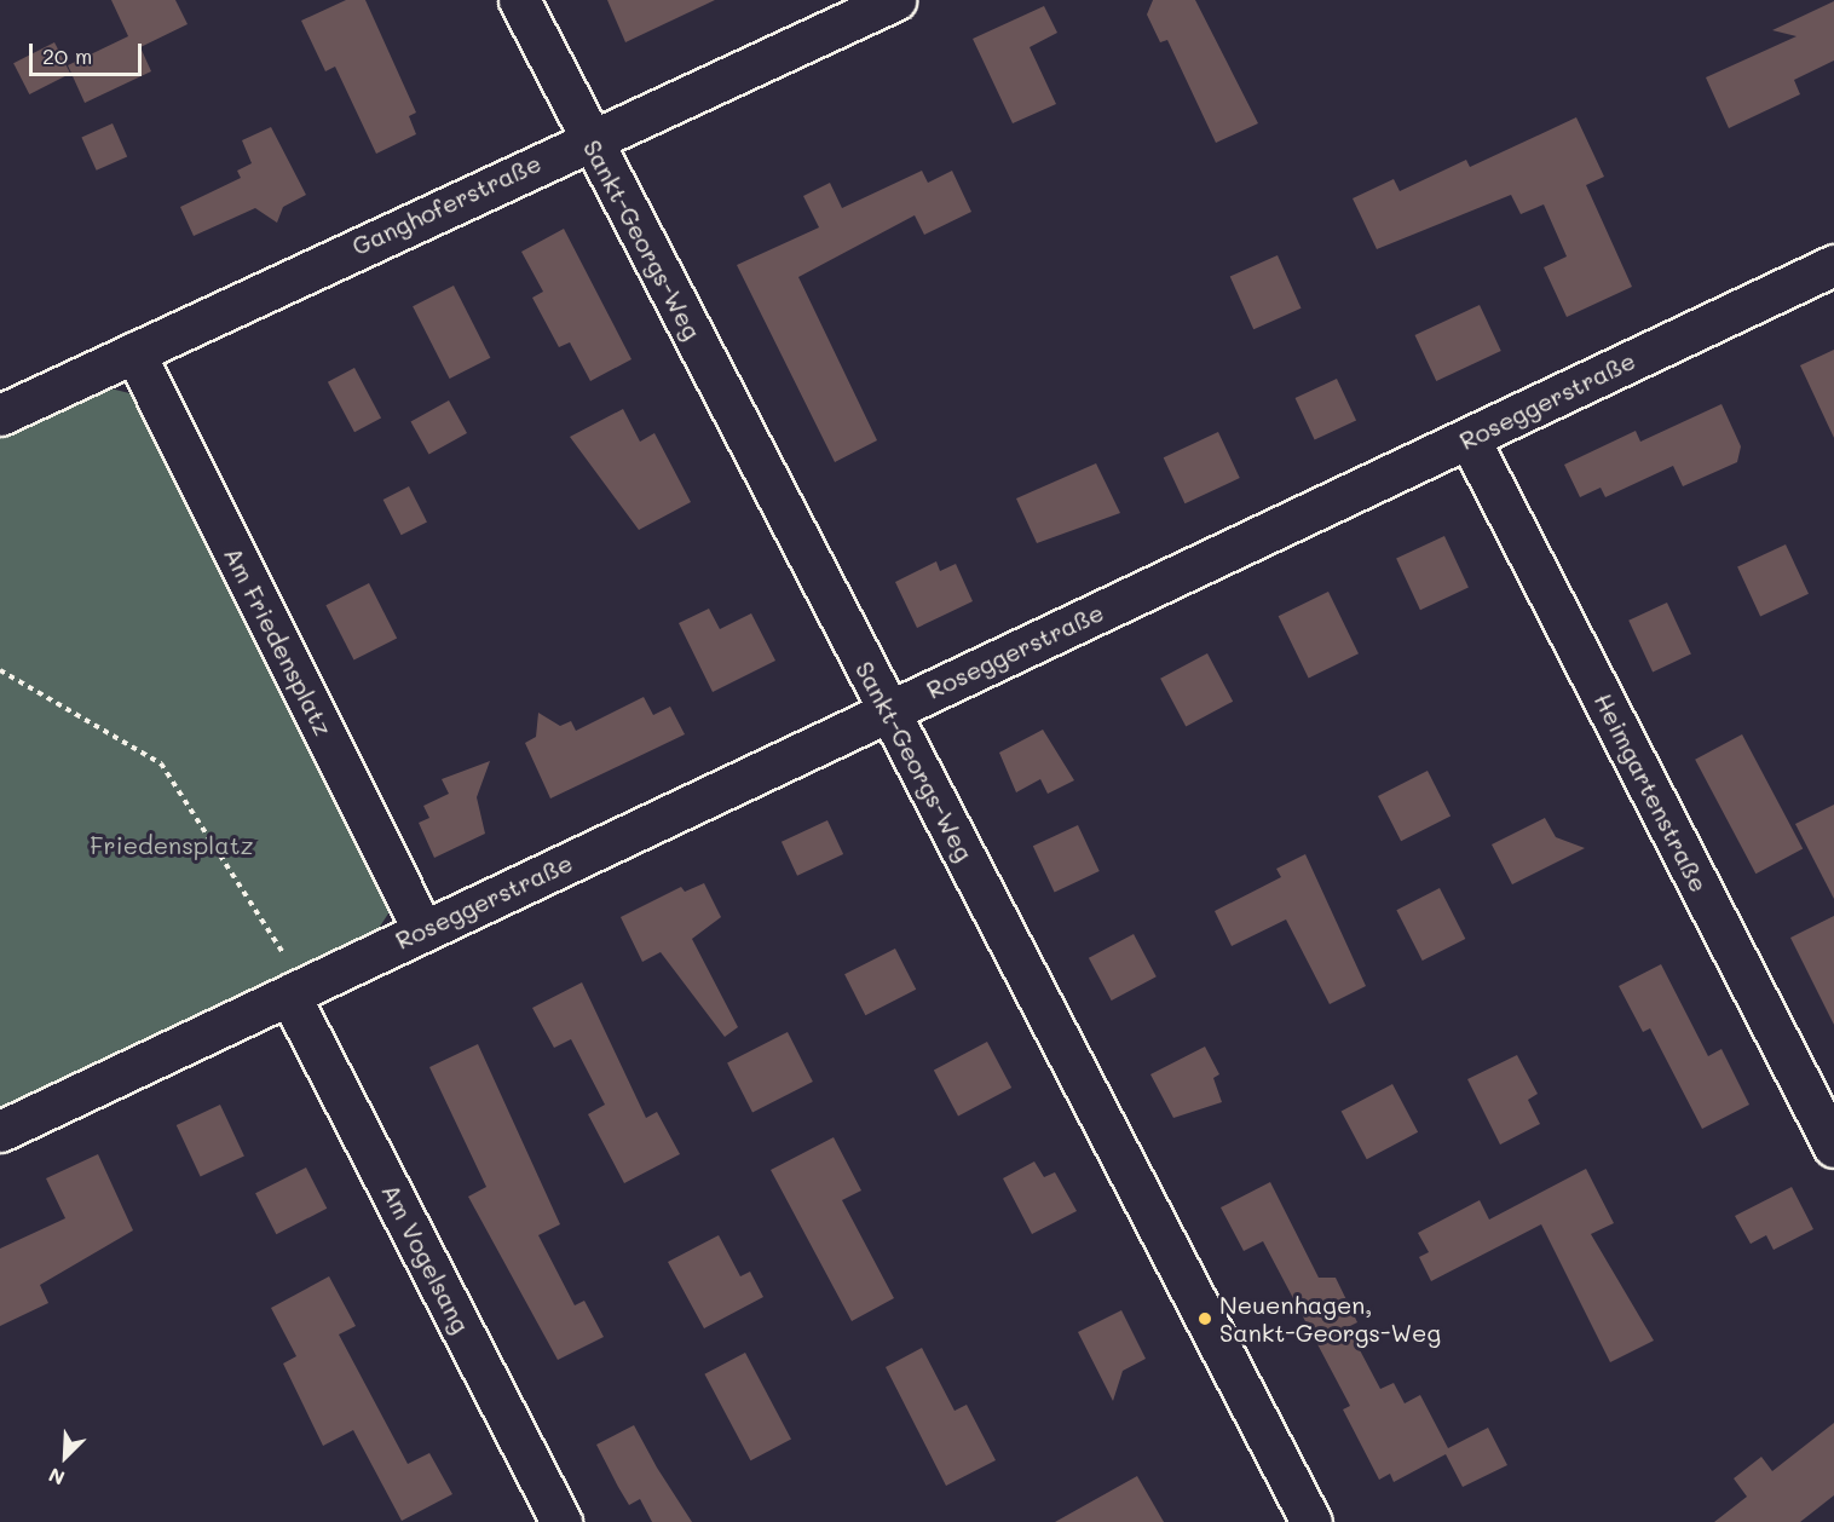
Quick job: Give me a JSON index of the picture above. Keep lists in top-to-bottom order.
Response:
{
  "streets": {
    "street": [
      "Ganghoferstraße",
      "Sankt-Georgs-Weg",
      "Roseggerstraße",
      "Am Friedensplatz",
      "Heimgartenstraße",
      "Am Vogelsang"
    ]
  },
  "crossings": [
    ["Ganghoferstraße", "Sankt-Georgs-Weg"],
    ["Ganghoferstraße", "Am Friedensplatz"],
    ["Sankt-Georgs-Weg", "Roseggerstraße"],
    ["Roseggerstraße", "Am Friedensplatz"],
    ["Roseggerstraße", "Heimgartenstraße"],
    ["Roseggerstraße", "Am Vogelsang"]
  ],
  "parks": ["Friedensplatz"],
  "places": ["Neuenhagen, Sankt-Georgs-Weg"],
  "scale_bar": "20 m",
  "north": "bottom left"
}
